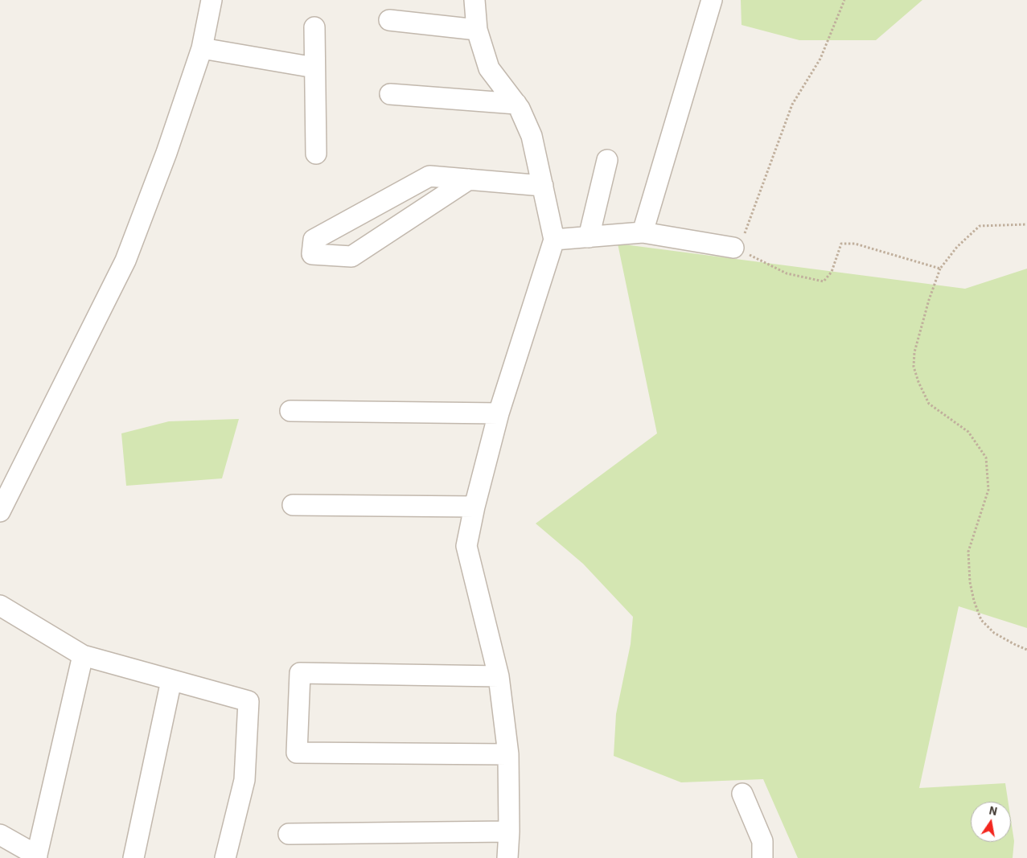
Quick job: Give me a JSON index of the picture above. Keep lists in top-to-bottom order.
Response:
{
  "north": "top"
}
